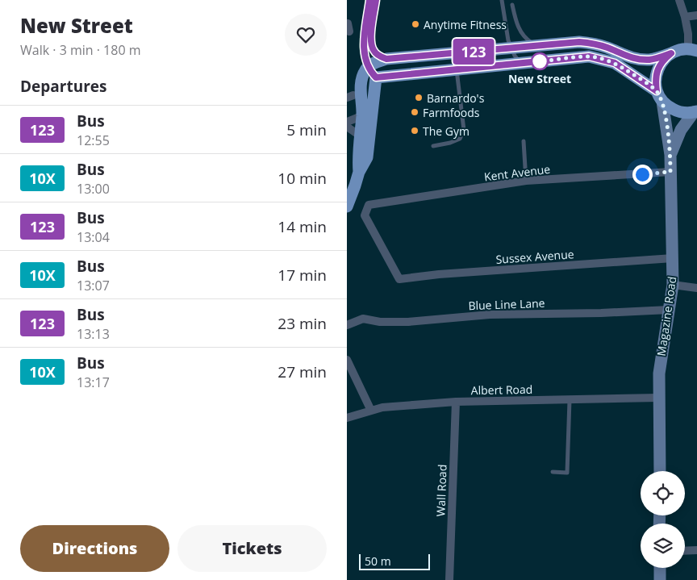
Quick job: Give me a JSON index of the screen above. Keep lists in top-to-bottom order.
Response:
{
  "streets": {
    "street": [
      "Kent Avenue",
      "Sussex Avenue",
      "Blue Line Lane",
      "Magazine Road",
      "Albert Road",
      "Wall Road"
    ]
  },
  "crossings": [
    ["Kent Avenue", "Sussex Avenue"],
    ["Kent Avenue", "Magazine Road"],
    ["Sussex Avenue", "Magazine Road"],
    ["Blue Line Lane", "Magazine Road"],
    ["Magazine Road", "Albert Road"],
    ["Albert Road", "Wall Road"]
  ],
  "places": [
    "Anytime Fitness",
    "New Street",
    "Barnardo's",
    "Farmfoods",
    "The Gym"
  ],
  "lines": ["bus line 123"],
  "scale_bar": "50 m",
  "page": {
    "heading": [
      ["New Street", "Walk · 3 min · 180 m"],
      "Departures"
    ],
    "on_map": "123",
    "list": [
      {
        "mark": "123",
        "name": "Bus",
        "note": "12:55",
        "value": "5 min"
      },
      {
        "mark": "10X",
        "name": "Bus",
        "note": "13:00",
        "value": "10 min"
      },
      {
        "mark": "123",
        "name": "Bus",
        "note": "13:04",
        "value": "14 min"
      },
      {
        "mark": "10X",
        "name": "Bus",
        "note": "13:07",
        "value": "17 min"
      },
      {
        "mark": "123",
        "name": "Bus",
        "note": "13:13",
        "value": "23 min"
      },
      {
        "mark": "10X",
        "name": "Bus",
        "note": "13:17",
        "value": "27 min"
      }
    ],
    "buttons": ["Directions", "Tickets"],
    "scale": "50 m"
  }
}
